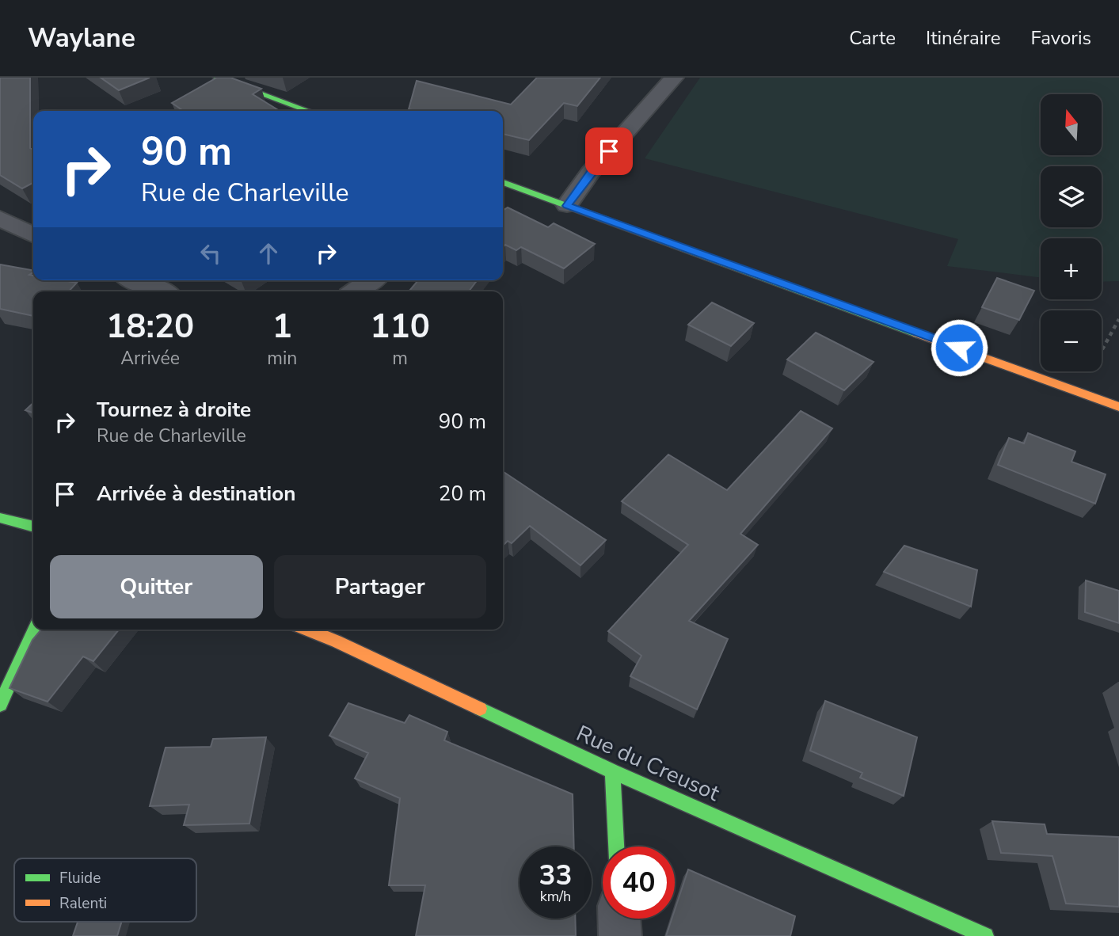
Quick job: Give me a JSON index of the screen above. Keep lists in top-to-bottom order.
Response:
{
  "streets": {
    "street": ["Rue du Creusot"]
  },
  "legend": ["Fluide", "Ralenti"],
  "north": "top",
  "page": {
    "header": "Waylane",
    "nav": ["Carte", "Itinéraire", "Favoris"],
    "map_buttons": ["+", "−"],
    "turn": ["90 m", "Rue de Charleville"],
    "eta": [
      "18:20",
      "Arrivée",
      "1",
      "min",
      "110",
      "m"
    ],
    "list": [
      {
        "name": "Tournez à droite",
        "note": "Rue de Charleville",
        "value": "90 m"
      },
      {
        "name": "Arrivée à destination",
        "value": "20 m"
      }
    ],
    "buttons": ["Quitter", "Partager"],
    "speed": "33 km/h",
    "limit": "40"
  }
}
